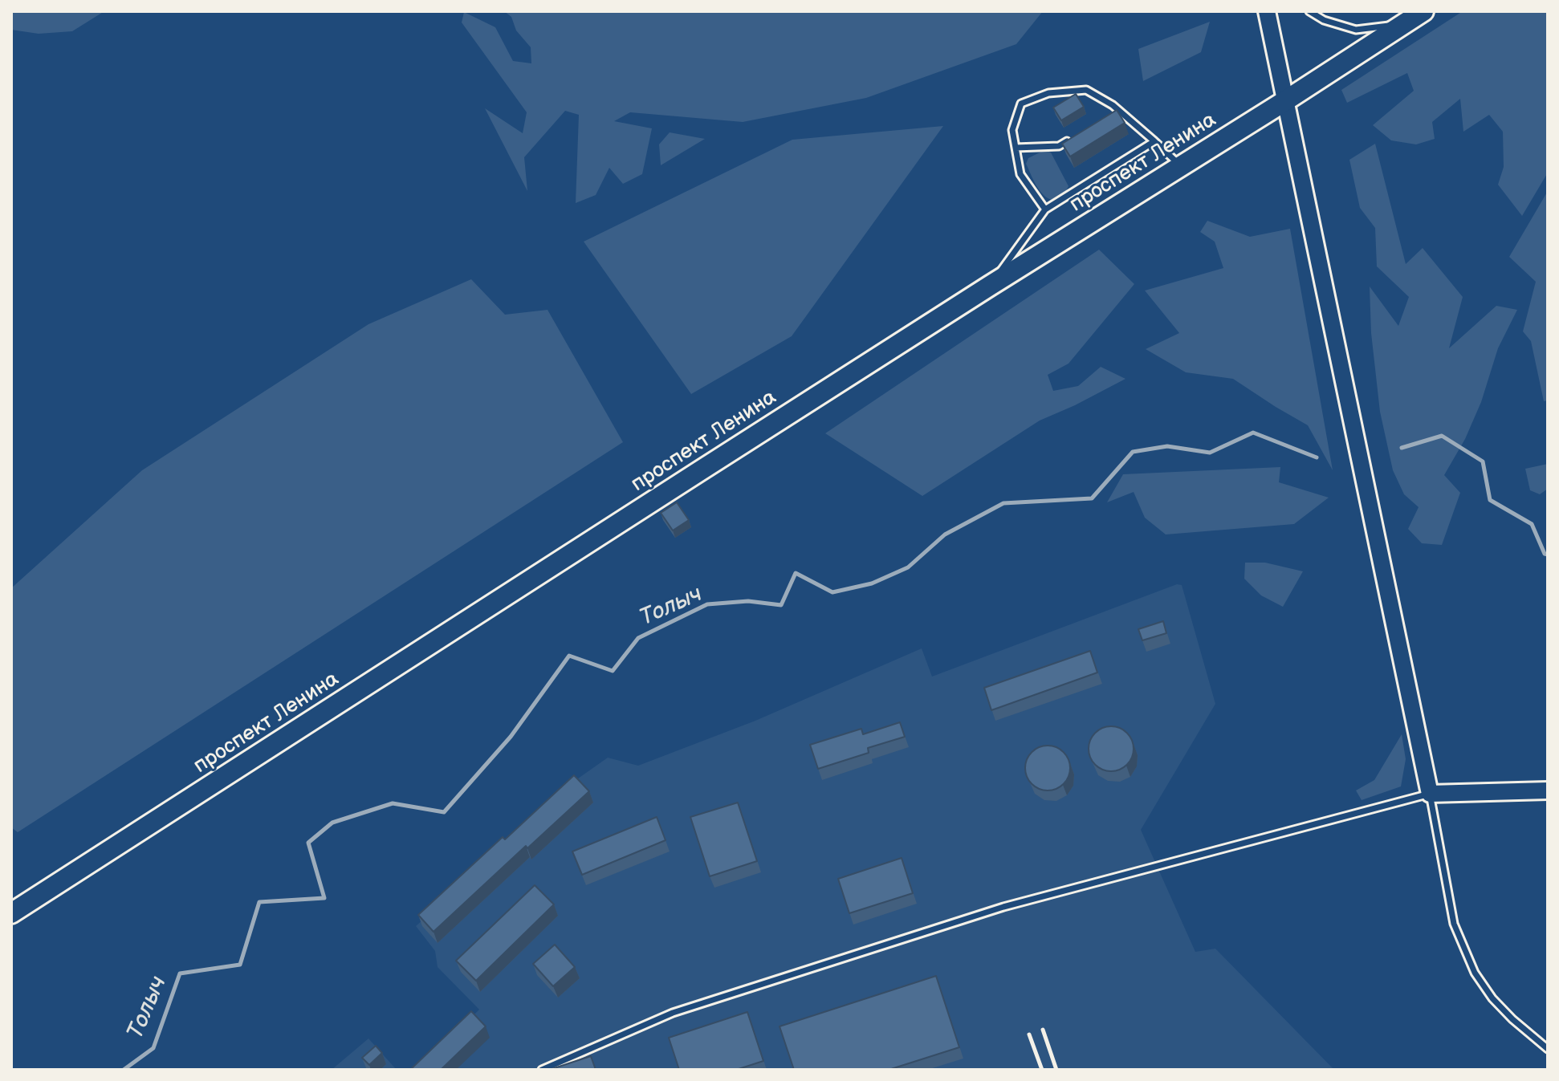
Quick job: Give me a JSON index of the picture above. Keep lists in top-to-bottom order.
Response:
{
  "streets": {
    "main road": ["проспект Ленина"]
  },
  "water": ["Толыч"]
}
